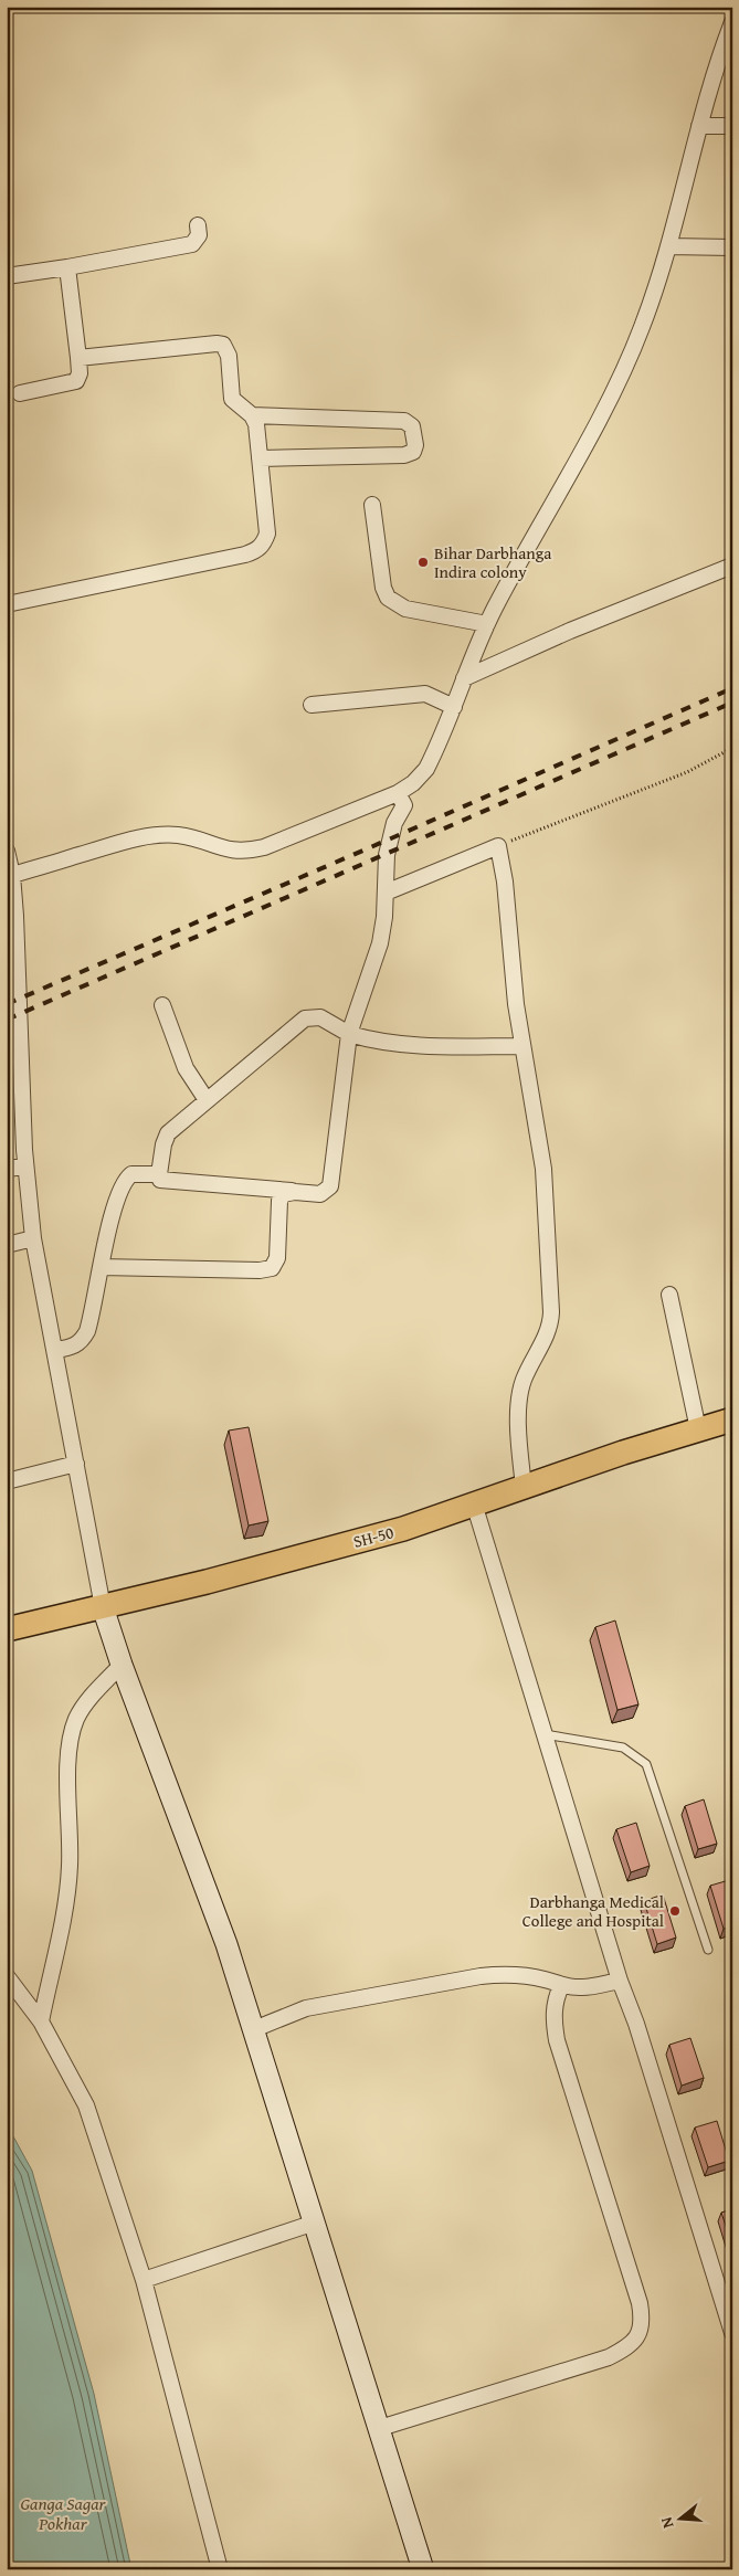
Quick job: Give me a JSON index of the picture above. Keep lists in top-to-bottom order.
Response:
{
  "streets": {
    "main road": ["SH-50"]
  },
  "water": ["Ganga Sagar Pokhar"],
  "places": ["Bihar Darbhanga Indira colony", "Darbhanga Medical College and Hospital"],
  "north": "left"
}
